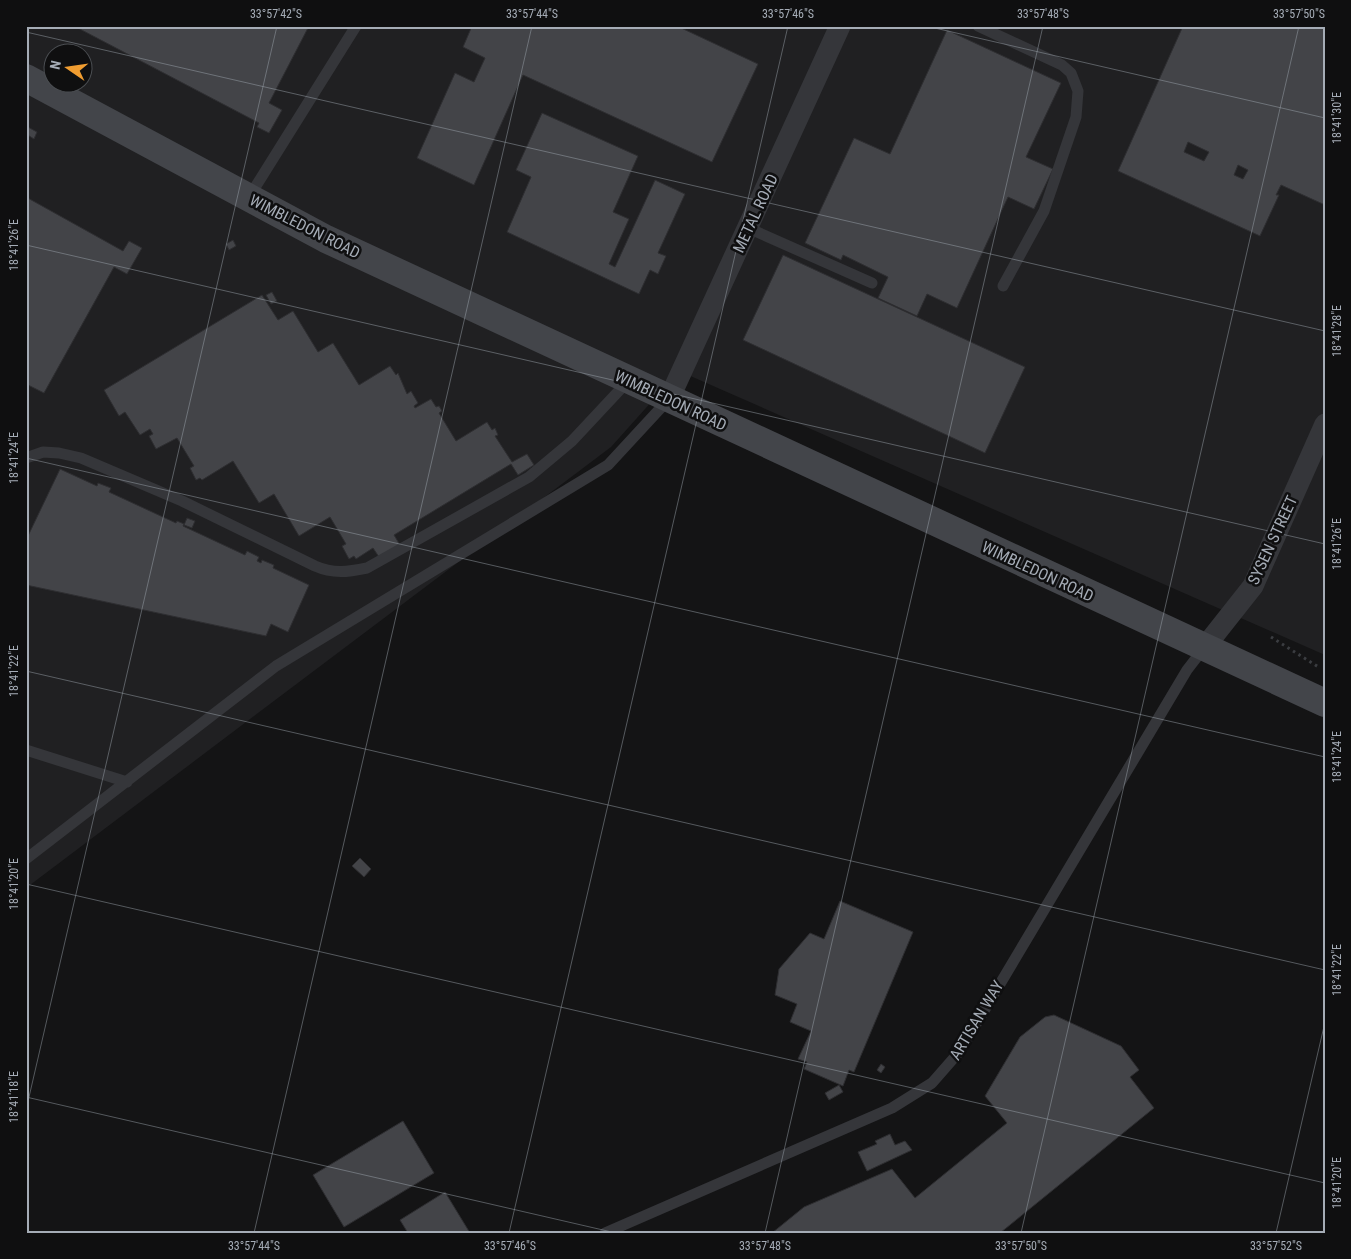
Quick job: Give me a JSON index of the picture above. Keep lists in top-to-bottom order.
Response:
{
  "streets": {
    "main road": ["WIMBLEDON ROAD"],
    "street": ["METAL ROAD", "SYSEN STREET"],
    "lane": ["ARTISAN WAY"]
  },
  "crossings": [
    ["METAL ROAD", "WIMBLEDON ROAD"],
    ["WIMBLEDON ROAD", "SYSEN STREET"],
    ["WIMBLEDON ROAD", "ARTISAN WAY"],
    ["SYSEN STREET", "ARTISAN WAY"]
  ],
  "north": "left",
  "coordinates": [
    "33°57'42\"S",
    "33°57'44\"S",
    "33°57'46\"S",
    "33°57'48\"S",
    "33°57'50\"S",
    "18°41'30\"E",
    "18°41'26\"E",
    "18°41'28\"E",
    "18°41'24\"E",
    "18°41'22\"E",
    "18°41'20\"E",
    "18°41'18\"E",
    "33°57'52\"S"
  ]
}
